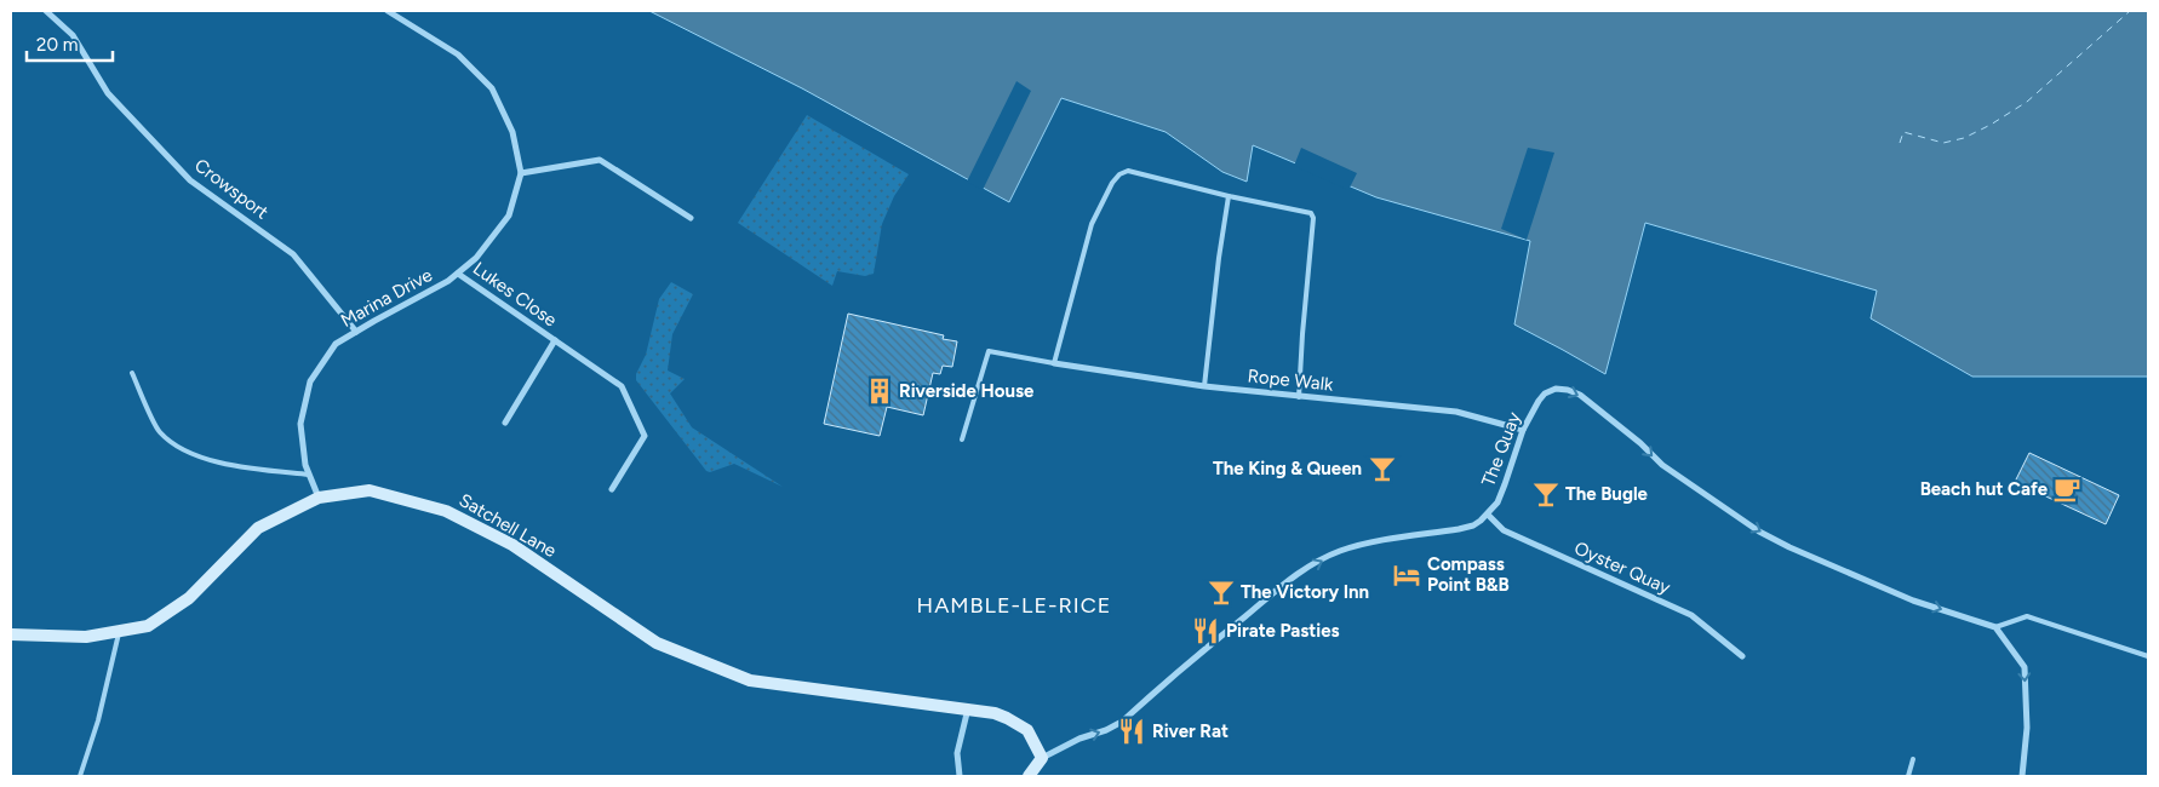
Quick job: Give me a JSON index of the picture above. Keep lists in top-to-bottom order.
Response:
{
  "streets": {
    "street": [
      "Crowsport",
      "Lukes Close",
      "Marina Drive",
      "Rope Walk",
      "The Quay",
      "Satchell Lane",
      "Oyster Quay"
    ]
  },
  "crossings": [
    ["Crowsport", "Marina Drive"],
    ["Lukes Close", "Marina Drive"],
    ["Marina Drive", "Satchell Lane"],
    ["Rope Walk", "The Quay"],
    ["The Quay", "Satchell Lane"],
    ["The Quay", "Oyster Quay"]
  ],
  "one_way": ["The Quay"],
  "districts": ["HAMBLE-LE-RICE"],
  "places": {
    "building": ["Riverside House"],
    "bar": ["The King & Queen", "The Bugle", "The Victory Inn"],
    "cafe": ["Beach hut Cafe"],
    "hotel": ["Compass Point B&B"],
    "restaurant": ["Pirate Pasties", "River Rat"]
  },
  "scale_bar": "20 m"
}
